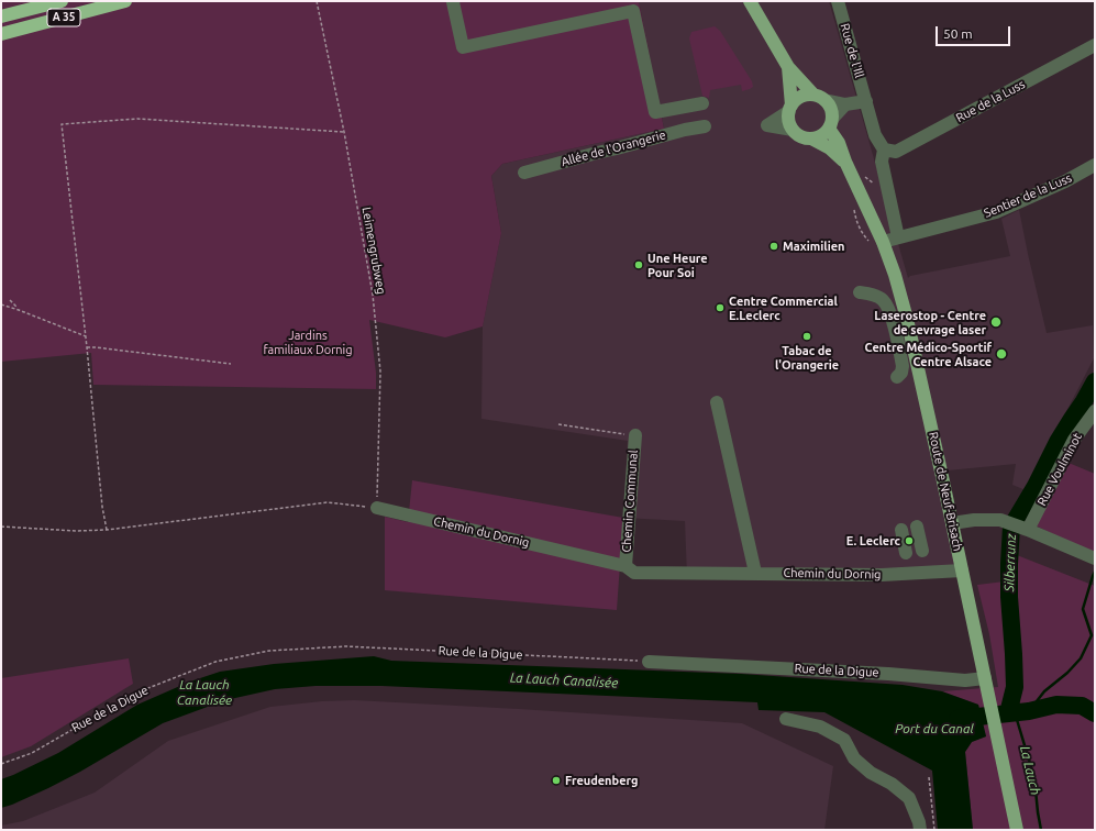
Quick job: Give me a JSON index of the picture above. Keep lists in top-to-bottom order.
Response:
{
  "streets": {
    "highway": ["A 35"],
    "main road": ["Route de Neuf-Brisach"],
    "street": [
      "Rue de l'Ill",
      "Rue de la Luss",
      "Allée de l'Orangerie",
      "Sentier de la Luss",
      "Rue Voulminot",
      "Chemin Communal",
      "Chemin du Dornig",
      "Rue de la Digue"
    ],
    "path": ["Leimengrubweg"]
  },
  "crossings": [
    ["Rue de l'Ill", "Rue de la Luss"],
    ["Sentier de la Luss", "Route de Neuf-Brisach"],
    ["Leimengrubweg", "Chemin du Dornig"],
    ["Route de Neuf-Brisach", "Chemin du Dornig"],
    ["Route de Neuf-Brisach", "Rue de la Digue"],
    ["Chemin Communal", "Chemin du Dornig"]
  ],
  "water": [
    "Silberrunz",
    "La Lauch Canalisée",
    "Port du Canal",
    "La Lauch"
  ],
  "parks": ["Jardins familiaux Dornig"],
  "places": [
    "Maximilien",
    "Une Heure Pour Soi",
    "Centre Commercial E.Leclerc",
    "Laserostop - Centre de sevrage laser",
    "Tabac de l'Orangerie",
    "Centre Médico-Sportif Centre Alsace",
    "E. Leclerc",
    "Freudenberg"
  ],
  "scale_bar": "50 m"
}
